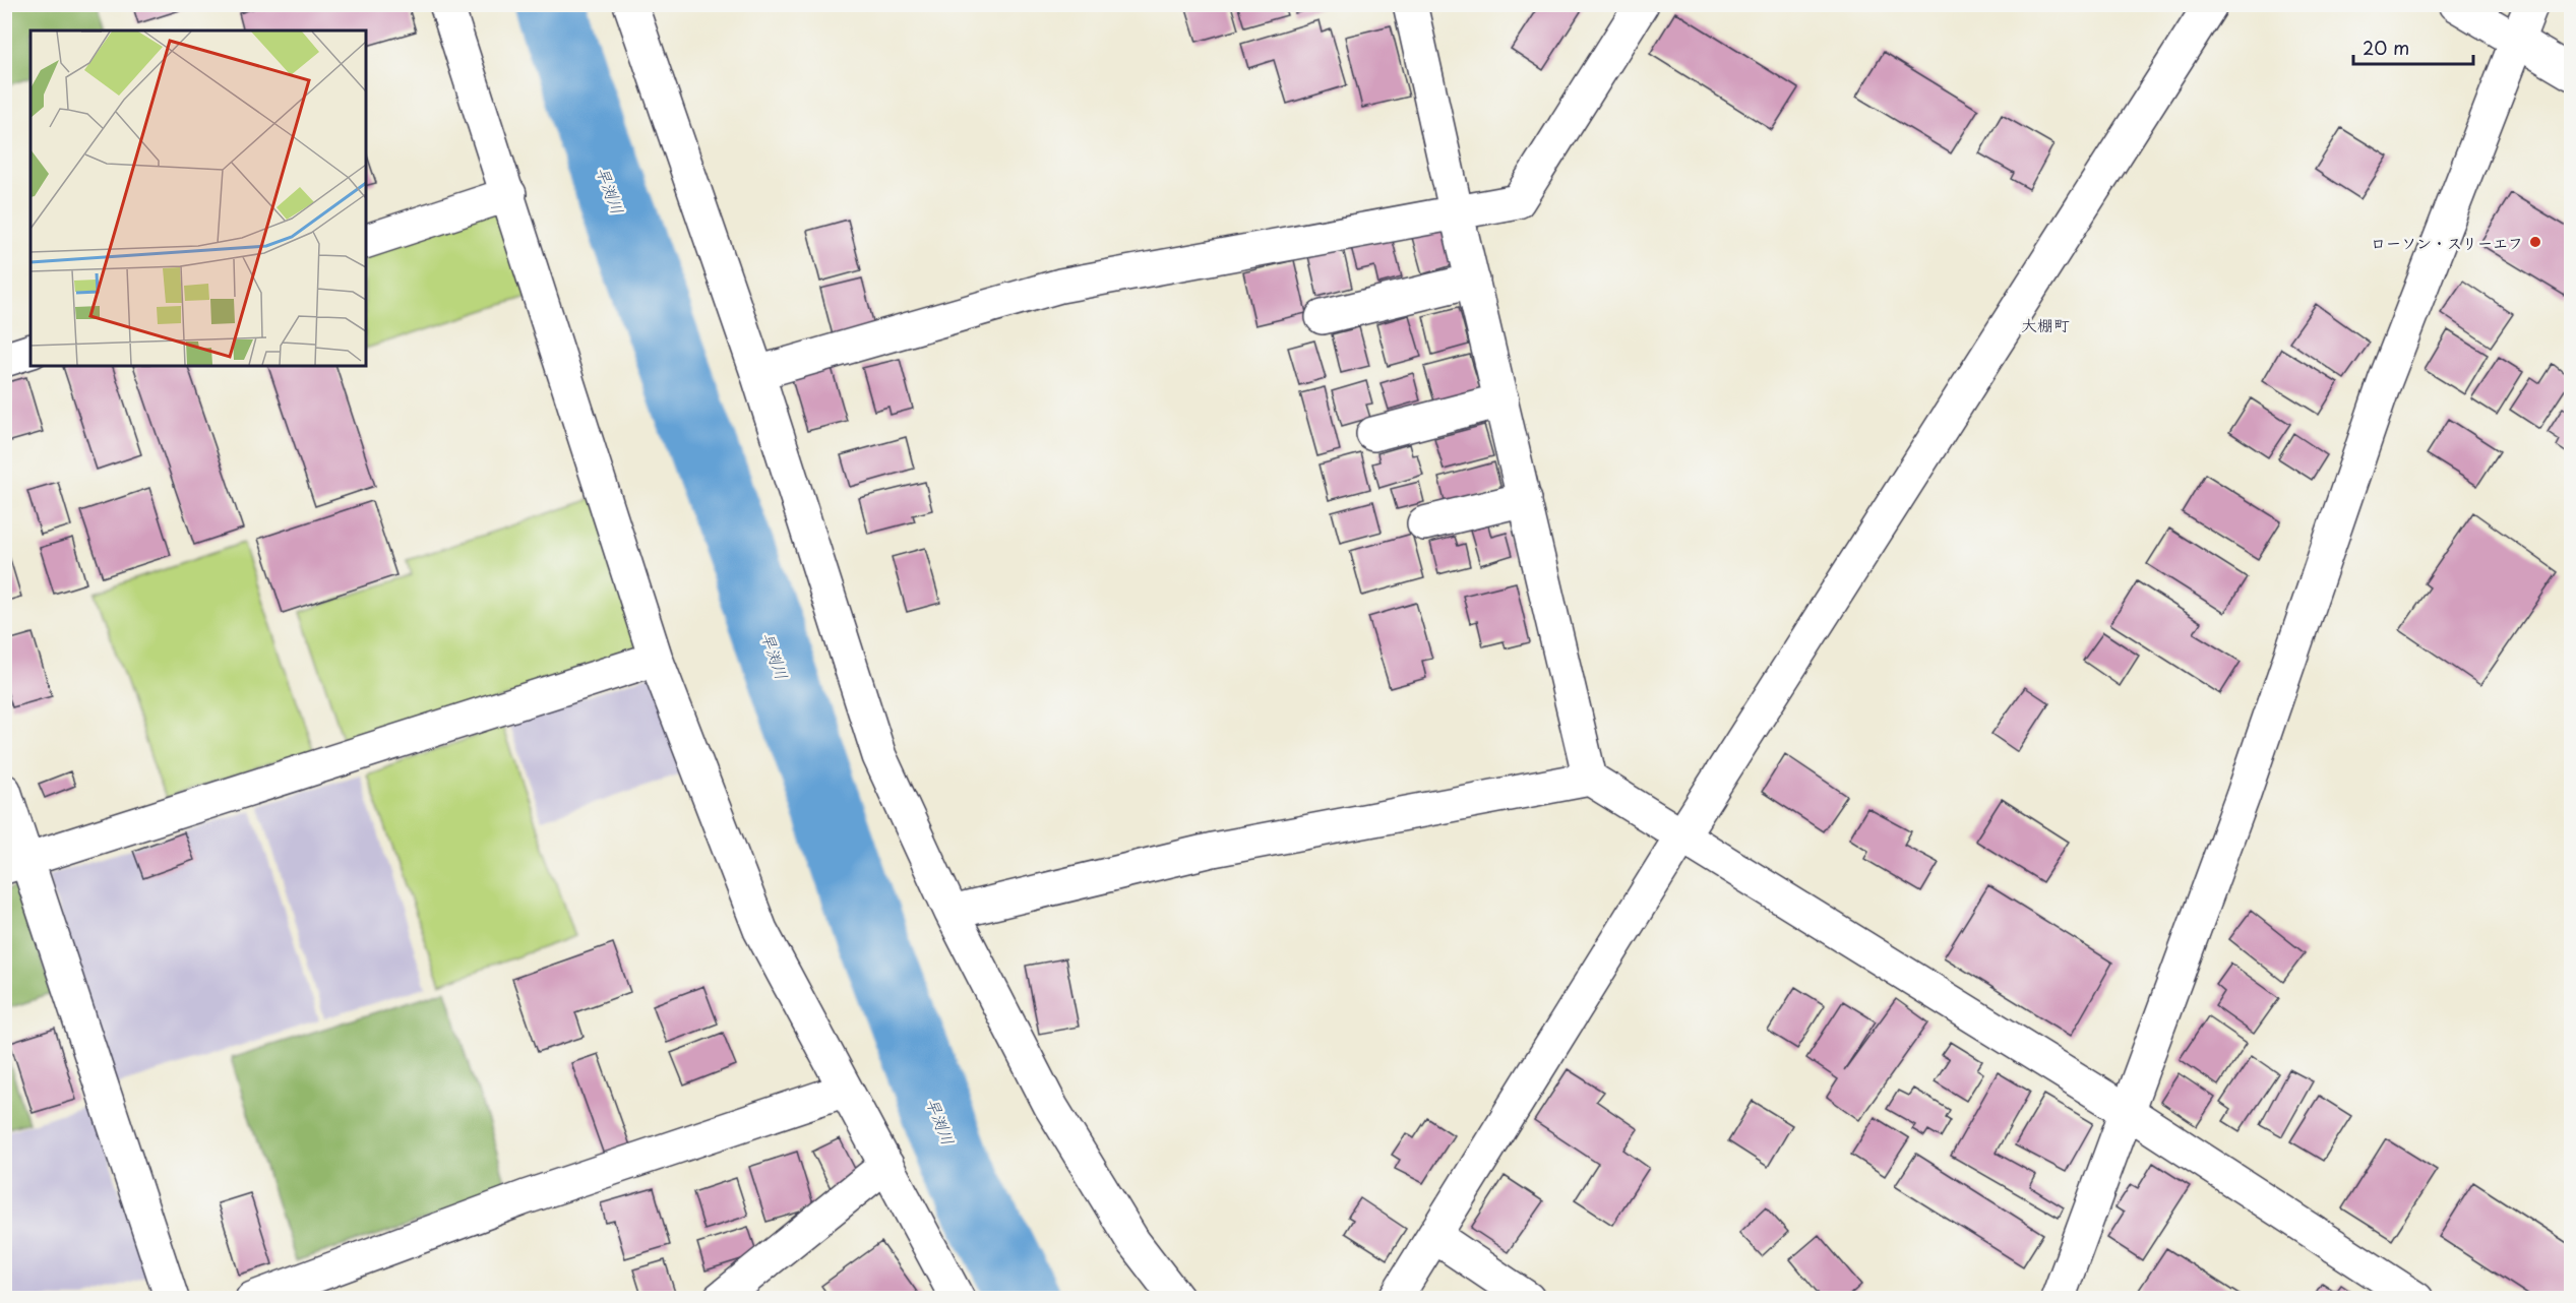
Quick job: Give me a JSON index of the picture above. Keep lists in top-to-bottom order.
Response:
{
  "districts": ["大棚町"],
  "water": ["早渕川"],
  "places": ["ローソン・スリーエフ"],
  "scale_bar": "20 m"
}
